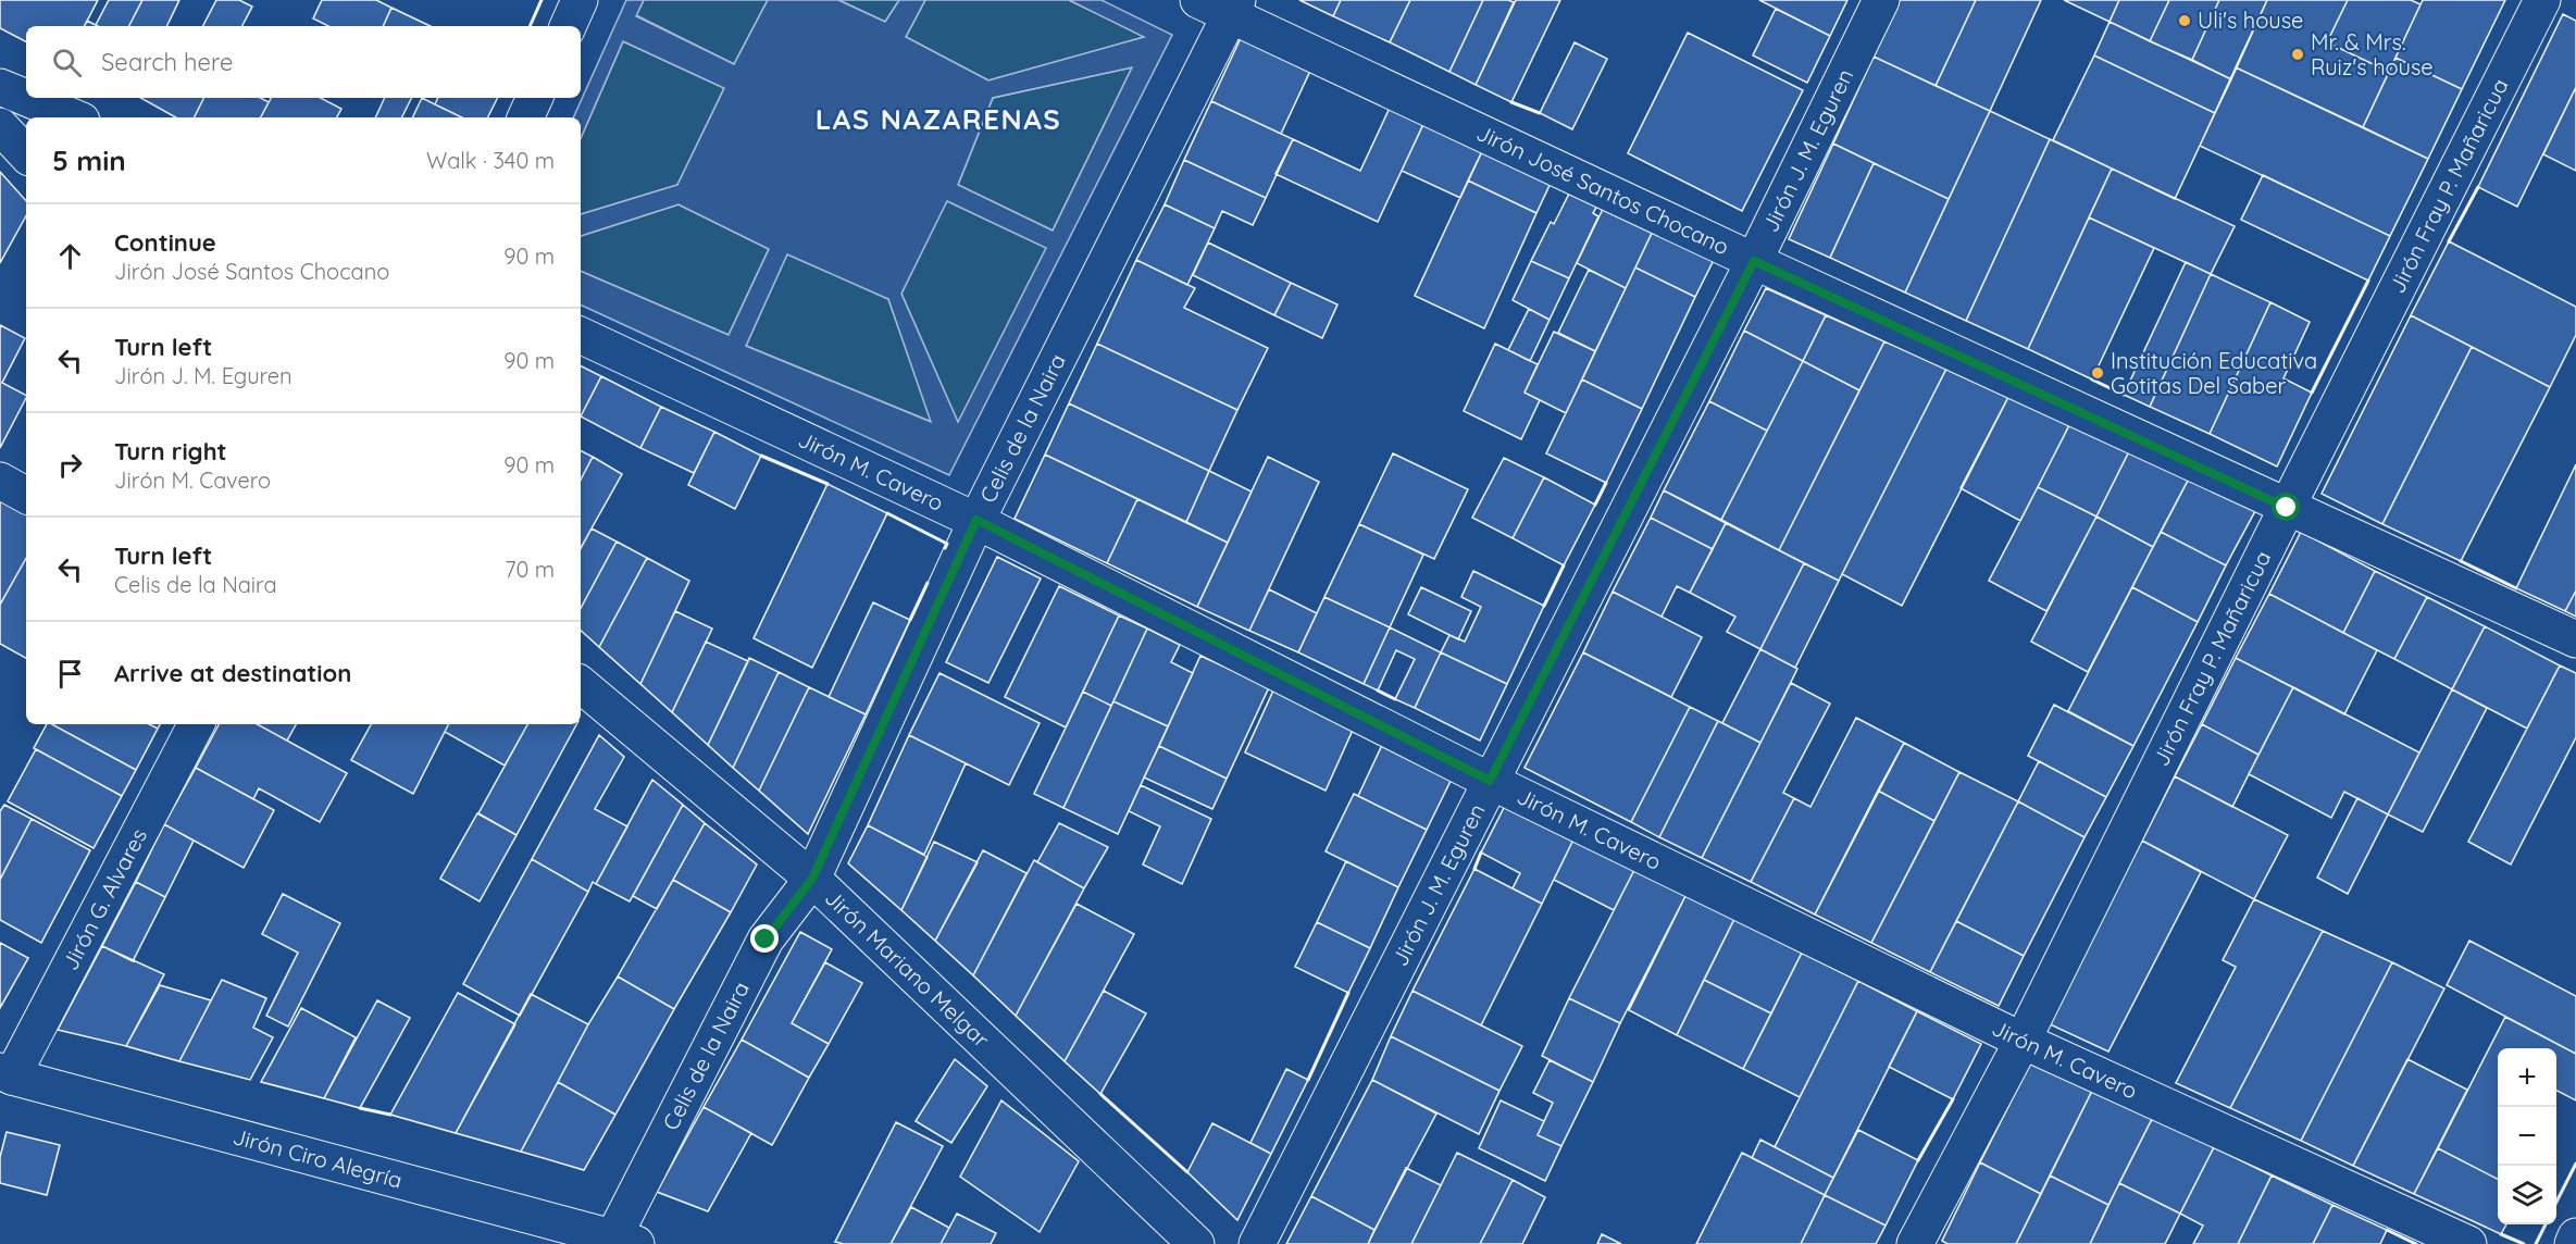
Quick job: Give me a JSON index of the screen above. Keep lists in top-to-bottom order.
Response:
{
  "streets": {
    "street": [
      "Jirón J. M. Eguren",
      "Jirón Fray P. Mañaricua",
      "Jirón José Santos Chocano",
      "Celis de la Naira",
      "Jirón M. Cavero",
      "Jirón G. Alvares",
      "Jirón Mariano Melgar",
      "Jirón Ciro Alegría"
    ]
  },
  "crossings": [
    ["Jirón J. M. Eguren", "Jirón José Santos Chocano"],
    ["Jirón J. M. Eguren", "Jirón M. Cavero"],
    ["Jirón Fray P. Mañaricua", "Jirón José Santos Chocano"],
    ["Jirón Fray P. Mañaricua", "Jirón M. Cavero"],
    ["Jirón José Santos Chocano", "Celis de la Naira"],
    ["Celis de la Naira", "Jirón M. Cavero"],
    ["Celis de la Naira", "Jirón Mariano Melgar"],
    ["Celis de la Naira", "Jirón Ciro Alegría"],
    ["Jirón G. Alvares", "Jirón Ciro Alegría"]
  ],
  "districts": ["LAS NAZARENAS"],
  "places": ["Uli's house", "Mr. & Mrs. Ruiz's house", "Institución Educativa Gotitas Del Saber"],
  "page": {
    "search": "Search here",
    "heading": ["5 min", "Walk · 340 m"],
    "list": [
      ["Continue", "Jirón José Santos Chocano", "90 m"],
      ["Turn left", "Jirón J. M. Eguren", "90 m"],
      ["Turn right", "Jirón M. Cavero", "90 m"],
      ["Turn left", "Celis de la Naira", "70 m"],
      "Arrive at destination"
    ],
    "map_buttons": ["+", "−"]
  }
}
